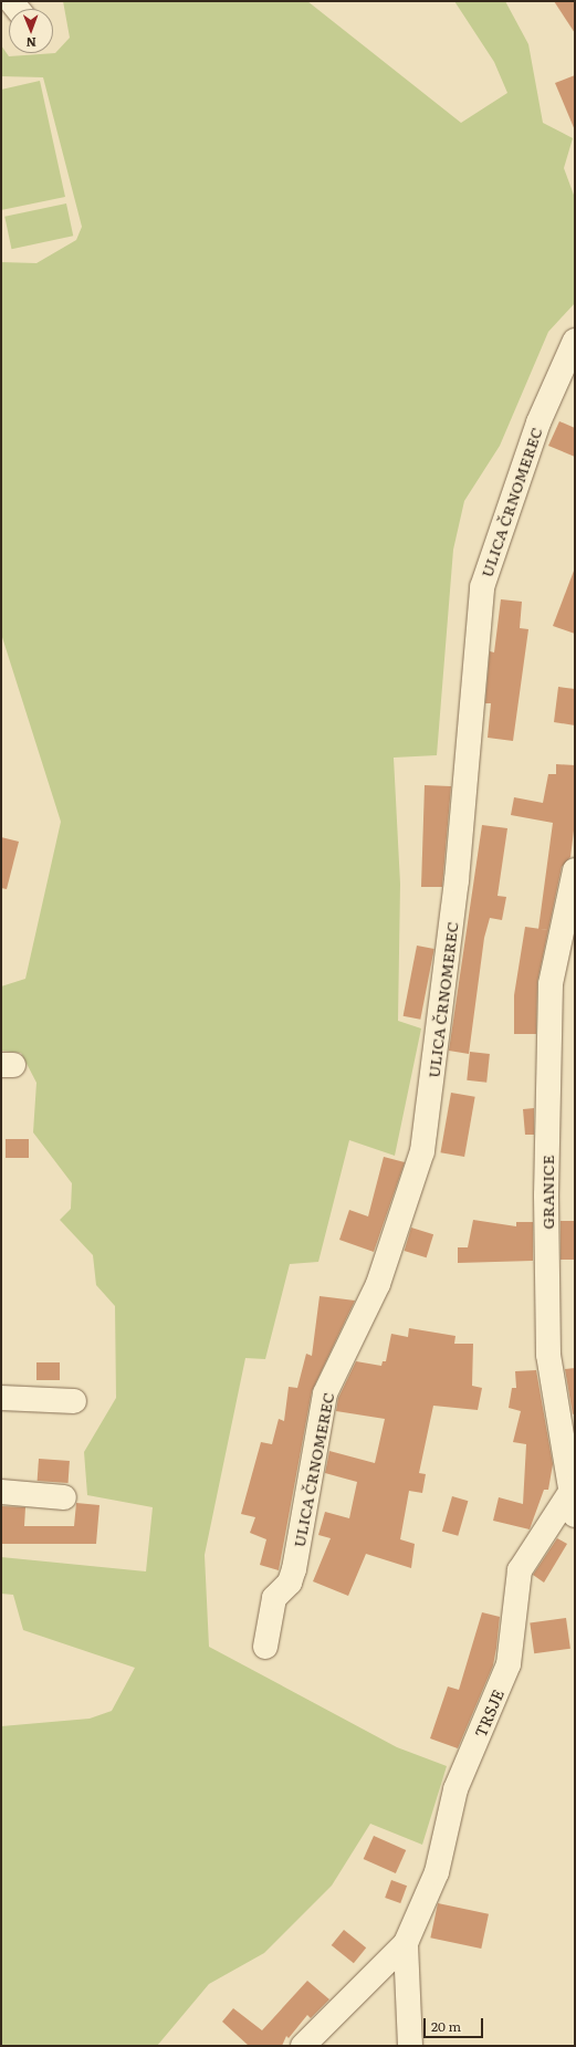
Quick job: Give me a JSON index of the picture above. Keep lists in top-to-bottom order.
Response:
{
  "streets": {
    "street": ["ULICA ČRNOMEREC", "GRANICE", "TRSJE"]
  },
  "crossings": [
    ["GRANICE", "TRSJE"]
  ],
  "scale_bar": "20 m",
  "north": "bottom"
}
